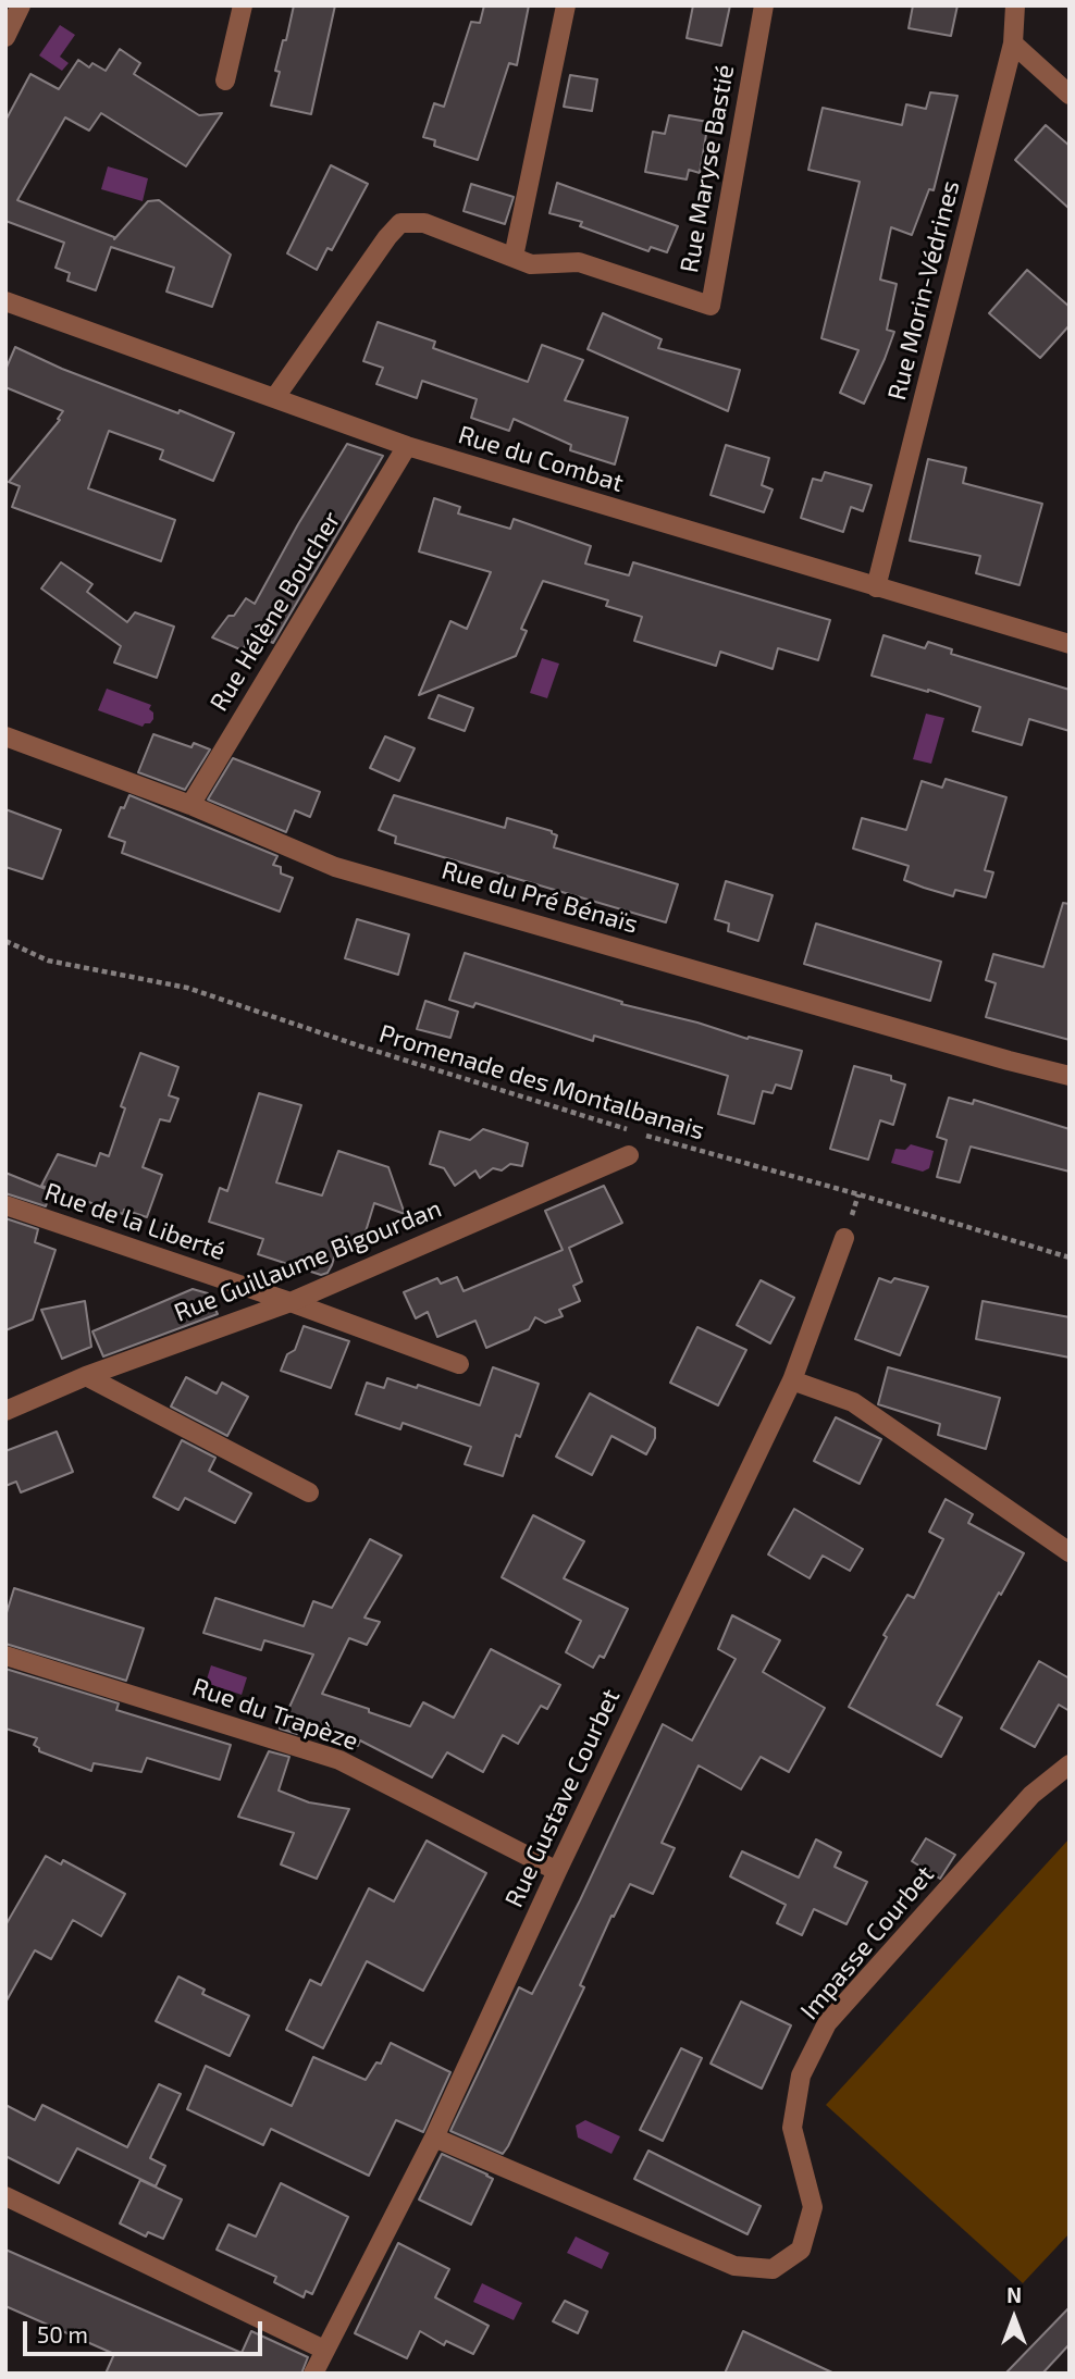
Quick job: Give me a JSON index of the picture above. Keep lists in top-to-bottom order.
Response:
{
  "streets": {
    "street": [
      "Rue Maryse Bastié",
      "Rue Morin-Védrines",
      "Rue du Combat",
      "Rue Hélène Boucher",
      "Rue du Pré Bénaïs",
      "Rue de la Liberté",
      "Rue Guillaume Bigourdan",
      "Rue du Trapèze",
      "Rue Gustave Courbet",
      "Impasse Courbet"
    ],
    "path": ["Promenade des Montalbanais"]
  },
  "crossings": [
    ["Rue Maryse Bastié", "Rue du Combat"],
    ["Rue Morin-Védrines", "Rue du Combat"],
    ["Rue du Combat", "Rue Hélène Boucher"],
    ["Rue Hélène Boucher", "Rue du Pré Bénaïs"],
    ["Rue de la Liberté", "Rue Guillaume Bigourdan"],
    ["Rue du Trapèze", "Rue Gustave Courbet"],
    ["Rue Gustave Courbet", "Impasse Courbet"]
  ],
  "scale_bar": "50 m",
  "north": "top"
}
